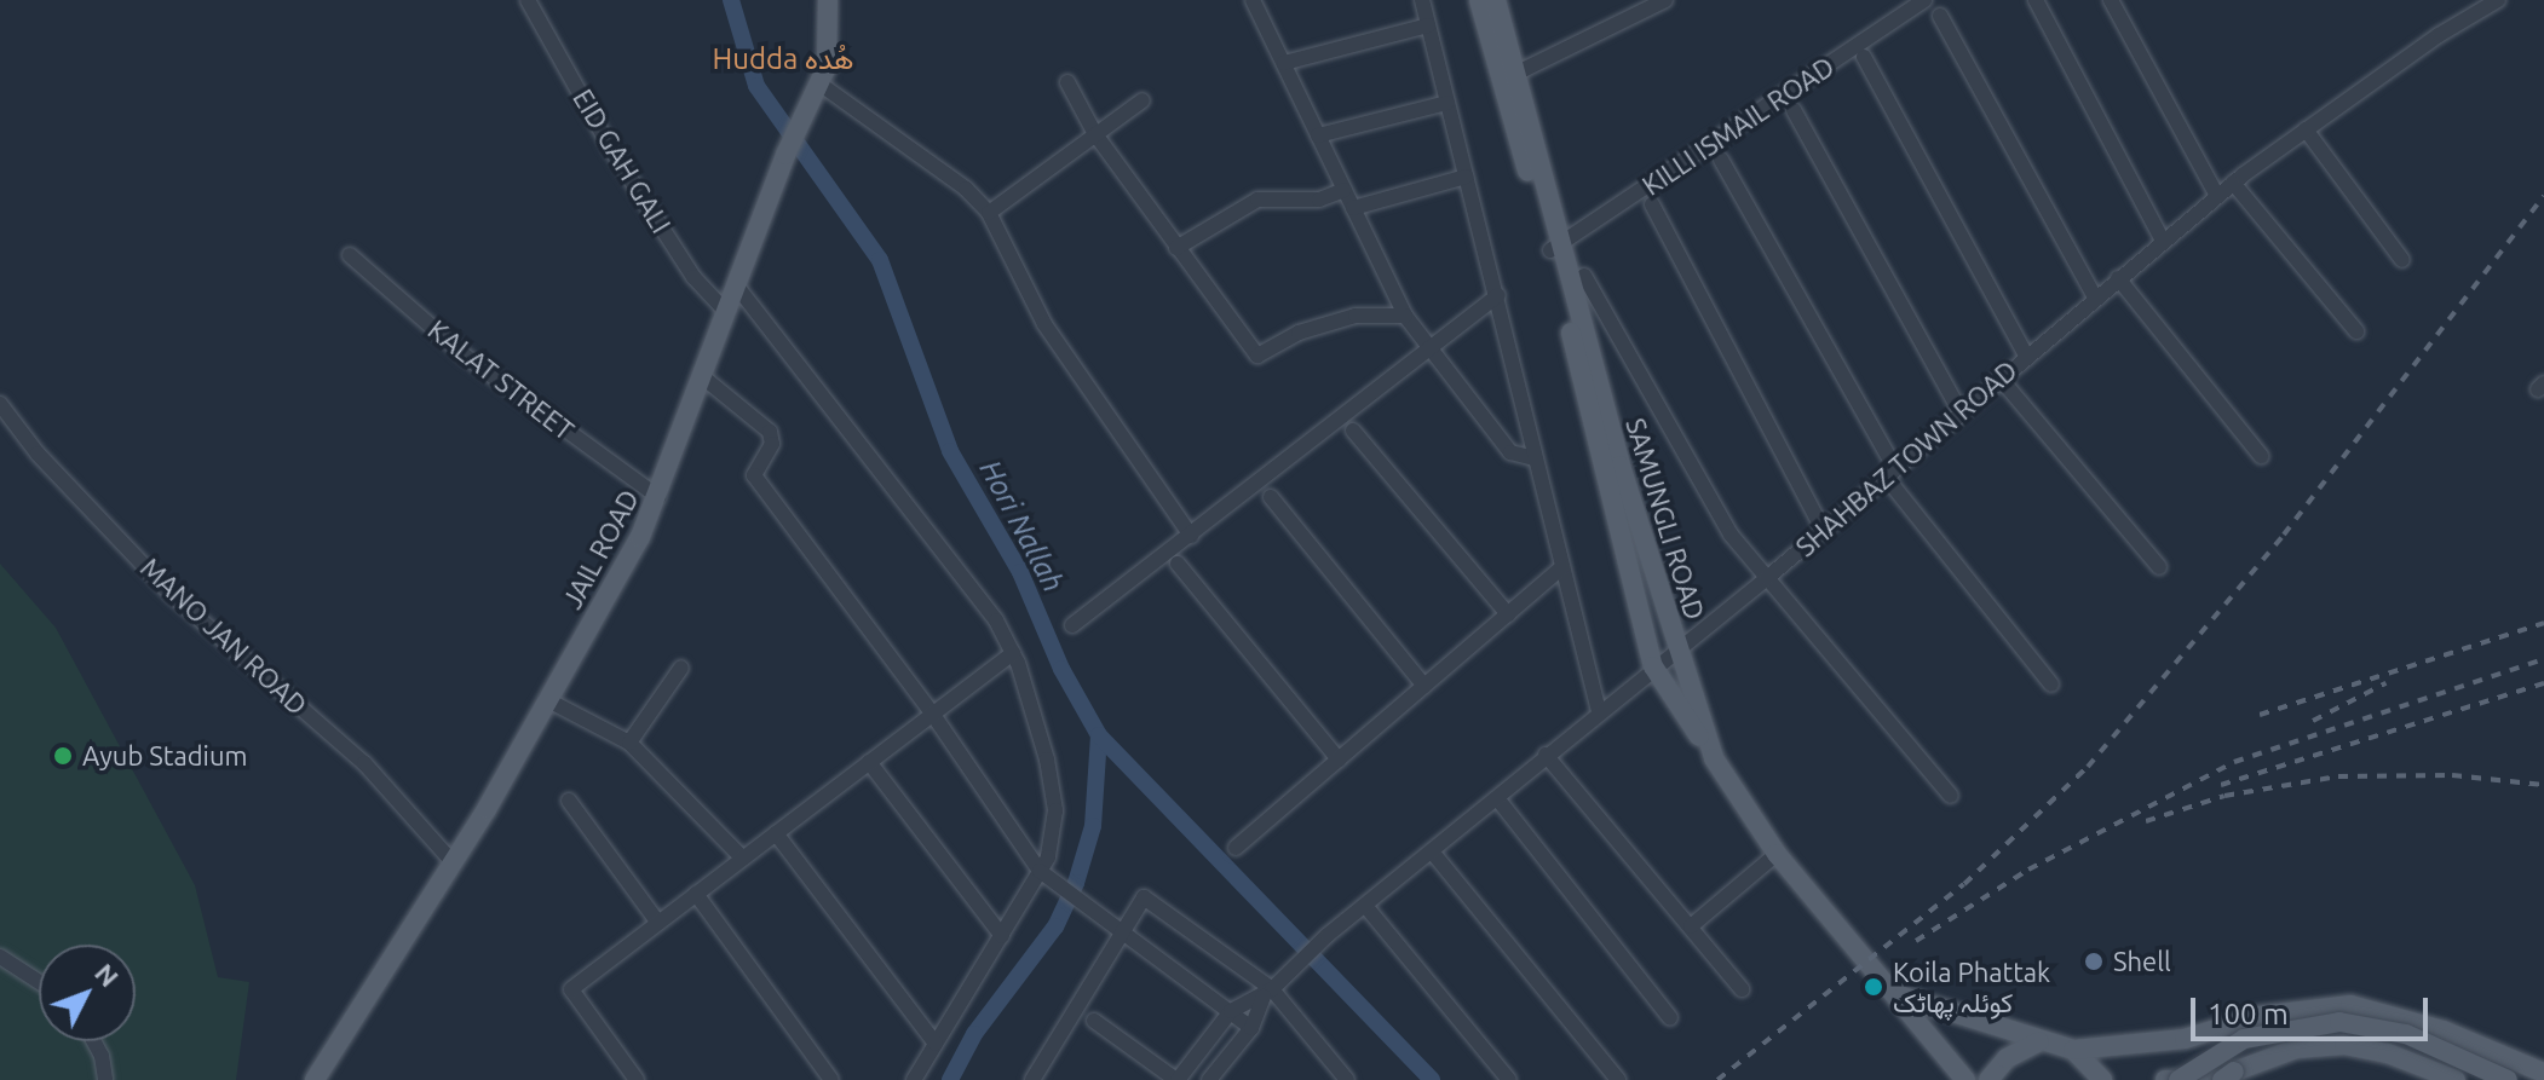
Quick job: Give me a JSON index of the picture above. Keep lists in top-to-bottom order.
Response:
{
  "streets": {
    "main road": ["SAMUNGLI ROAD", "JAIL ROAD"],
    "street": [
      "KILLI ISMAIL ROAD",
      "EID GAH GALI",
      "KALAT STREET",
      "SHAHBAZ TOWN ROAD",
      "MANO JAN ROAD"
    ]
  },
  "crossings": [
    ["KILLI ISMAIL ROAD", "SAMUNGLI ROAD"],
    ["EID GAH GALI", "JAIL ROAD"],
    ["KALAT STREET", "JAIL ROAD"],
    ["SHAHBAZ TOWN ROAD", "SAMUNGLI ROAD"],
    ["JAIL ROAD", "MANO JAN ROAD"]
  ],
  "districts": ["Hudda ھُدہ"],
  "water": ["Hori Nallah"],
  "places": ["Ayub Stadium", "Shell", "Koila Phattak کوئلہ پھاٹک"],
  "scale_bar": "100 m",
  "north": "top right"
}
